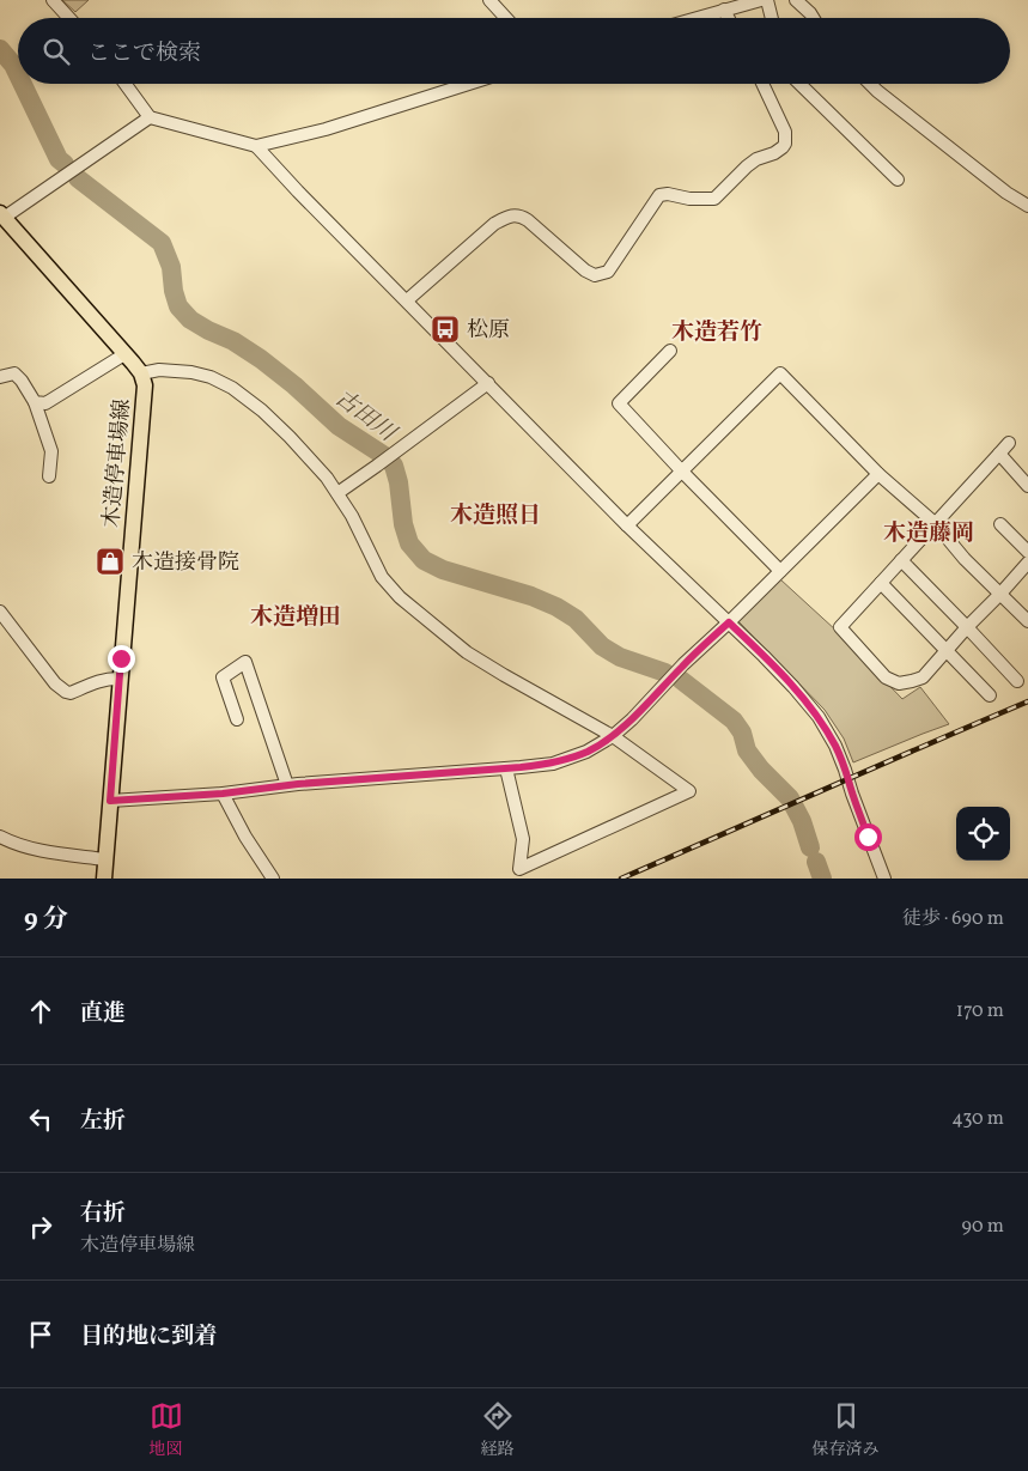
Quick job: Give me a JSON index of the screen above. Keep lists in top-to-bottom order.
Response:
{
  "streets": {
    "main road": ["木造停車場線"]
  },
  "districts": [
    "木造若竹",
    "木造照日",
    "木造藤岡",
    "木造増田"
  ],
  "water": ["古田川"],
  "places": {
    "bus stop": ["松原"],
    "shop": ["木造接骨院"]
  },
  "page": {
    "search": "ここで検索",
    "heading": ["9 分", "徒歩 · 690 m"],
    "list": [
      ["直進", "170 m"],
      ["左折", "430 m"],
      ["右折", "木造停車場線", "90 m"],
      "目的地に到着"
    ],
    "nav": ["地図", "経路", "保存済み"]
  }
}
